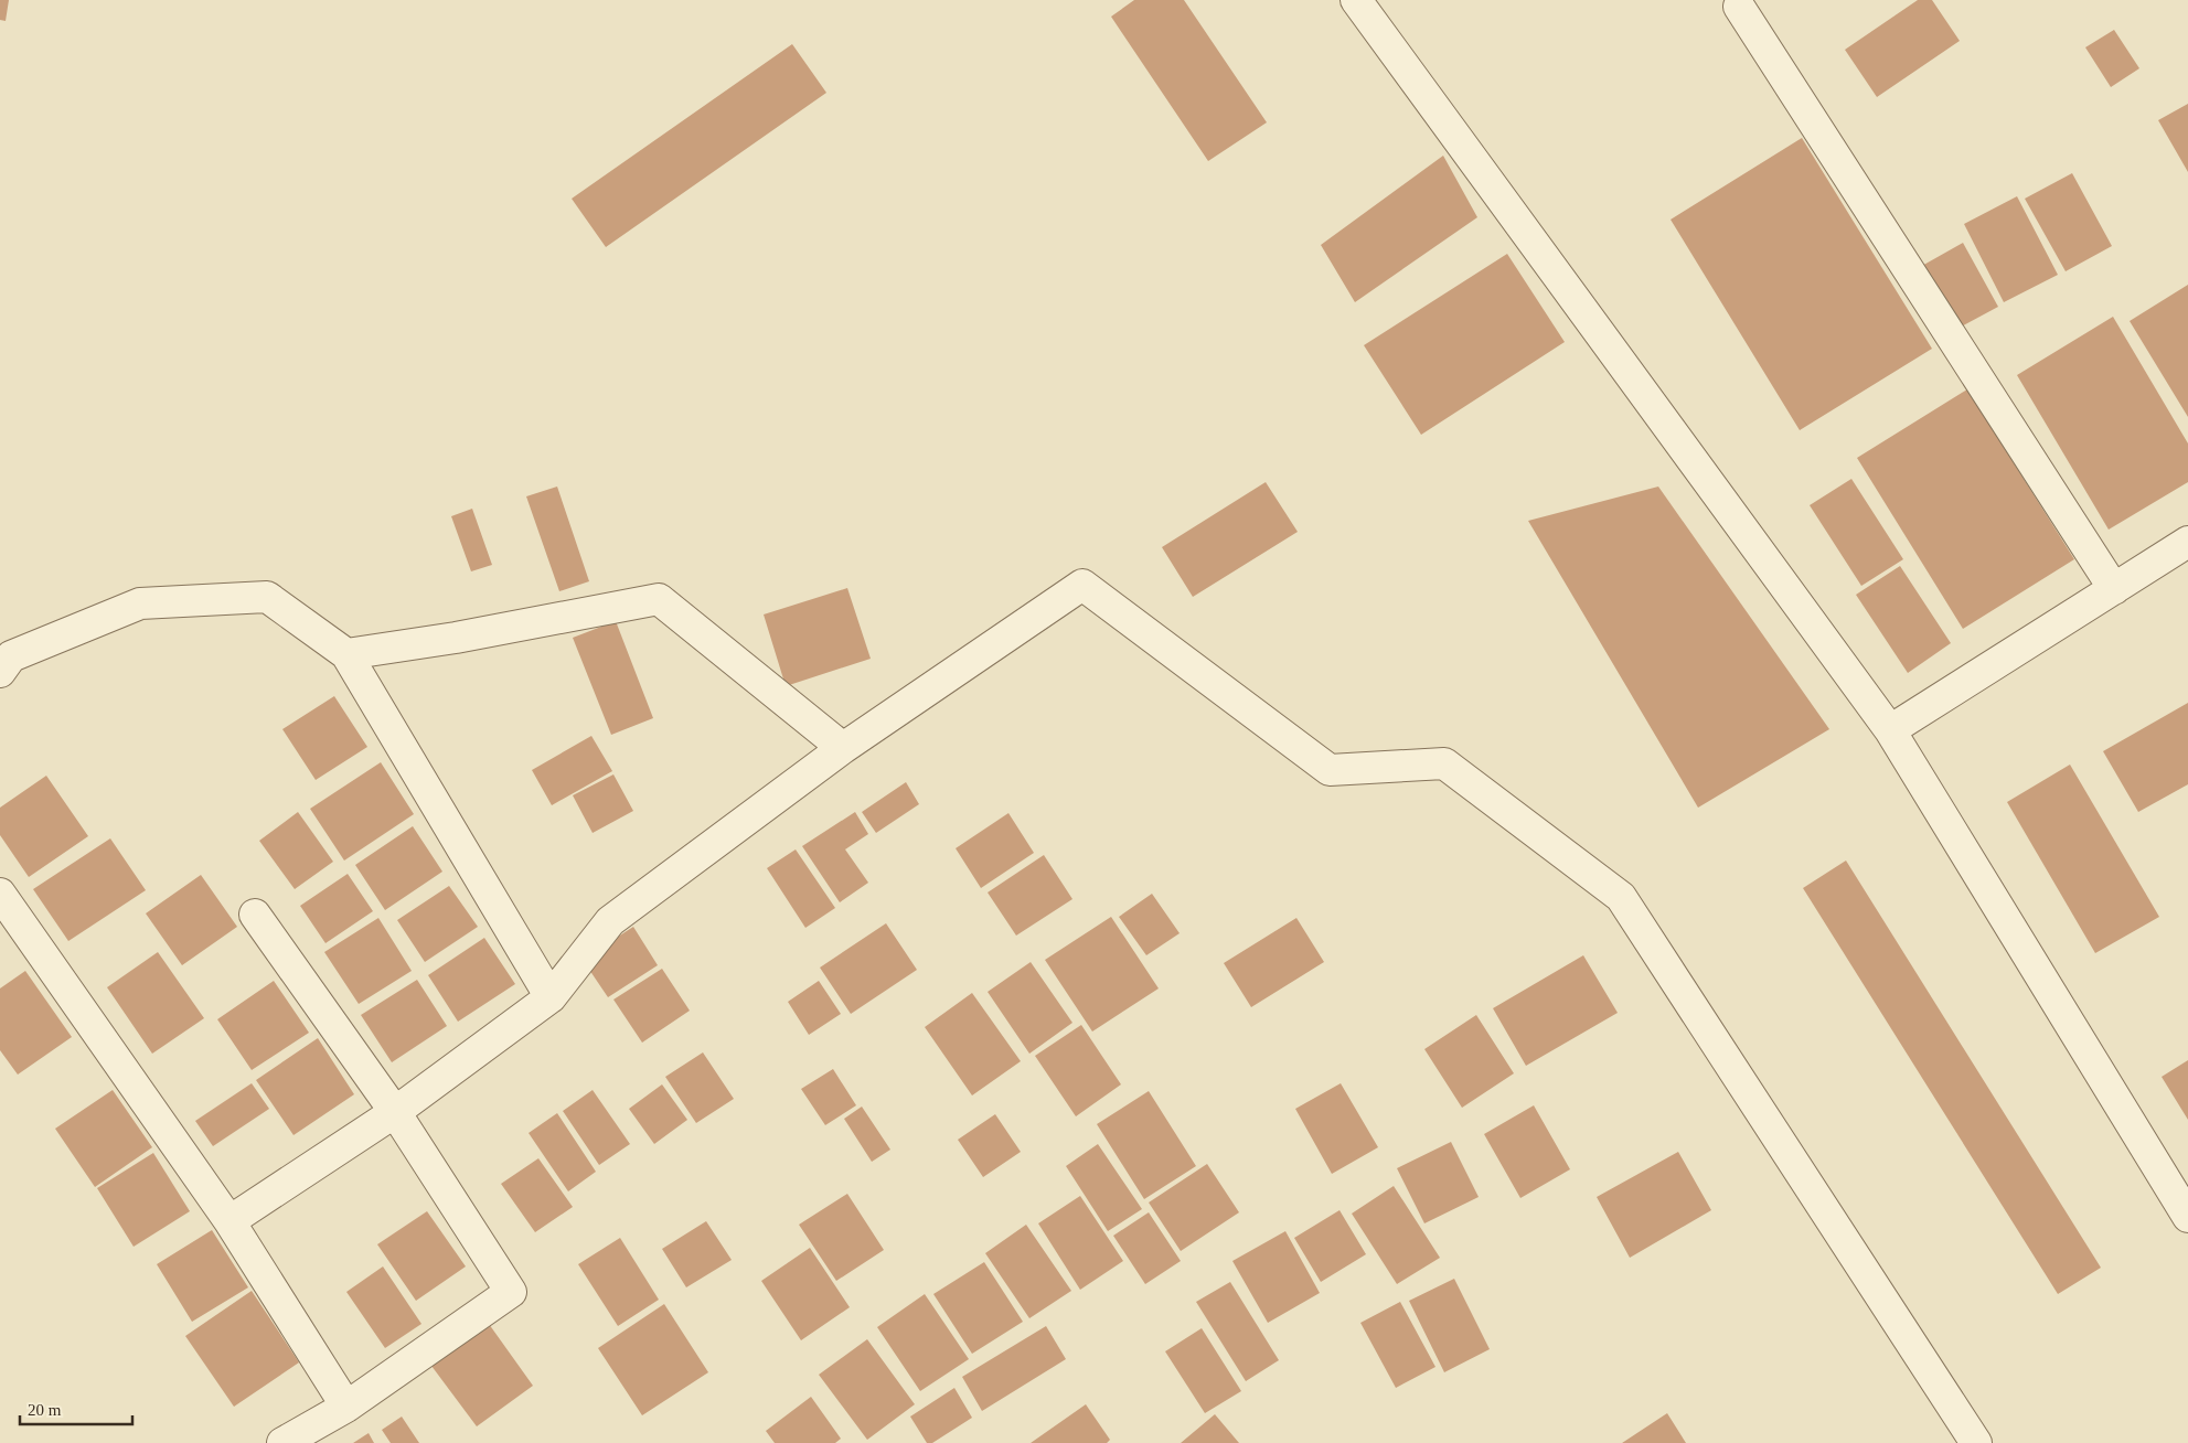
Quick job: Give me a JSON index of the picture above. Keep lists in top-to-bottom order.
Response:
{
  "scale_bar": "20 m"
}
